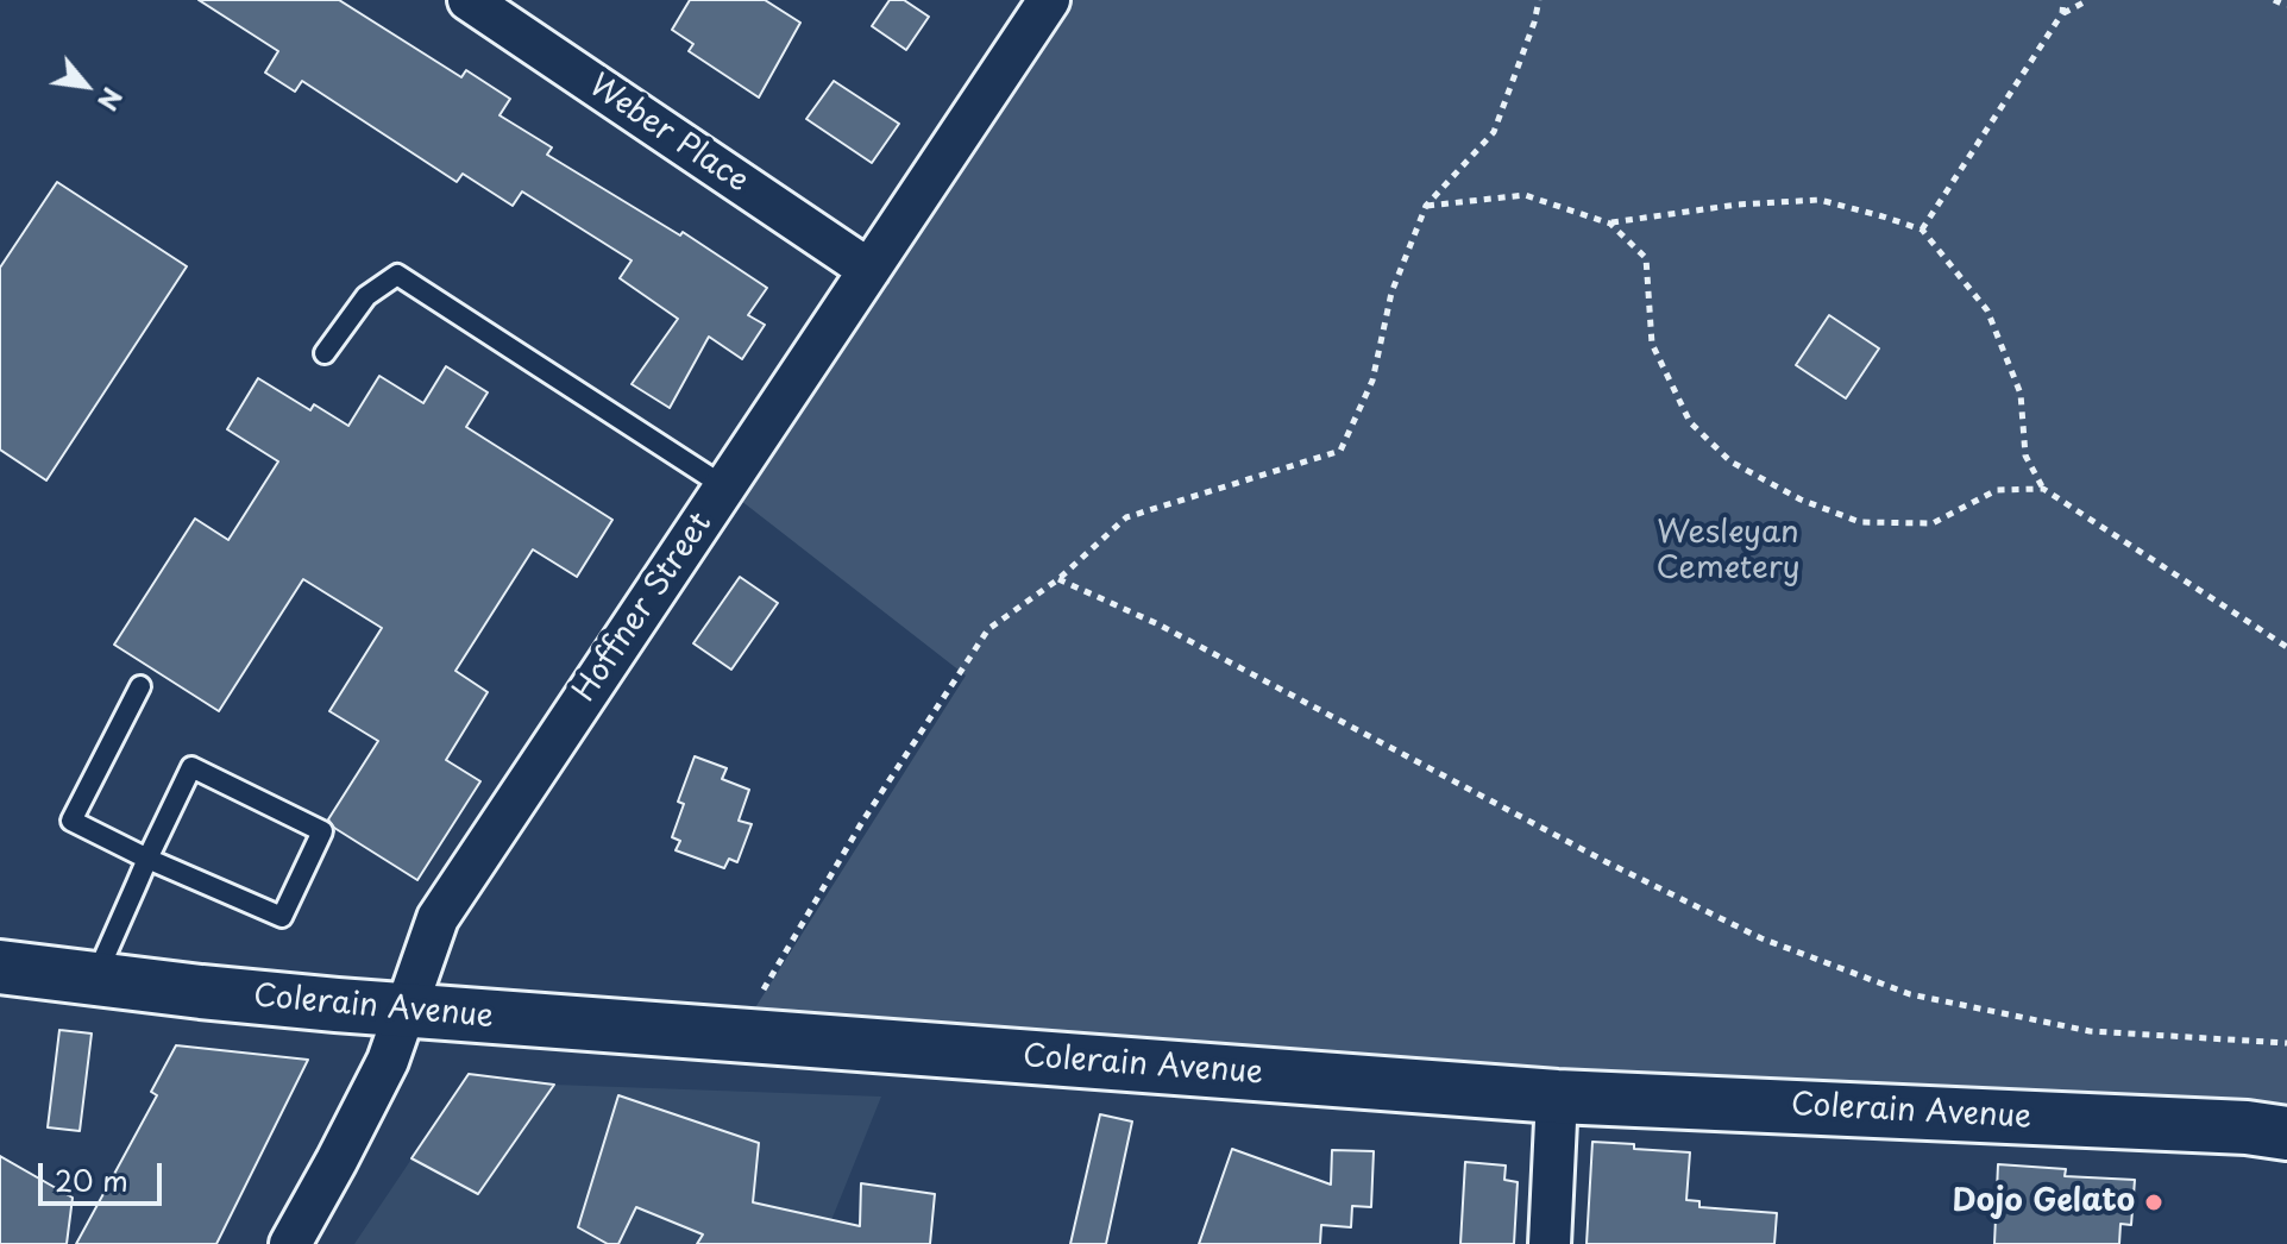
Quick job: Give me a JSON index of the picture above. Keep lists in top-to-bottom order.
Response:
{
  "streets": {
    "main road": ["Colerain Avenue"],
    "street": ["Weber Place", "Hoffner Street"]
  },
  "crossings": [
    ["Weber Place", "Hoffner Street"],
    ["Hoffner Street", "Colerain Avenue"]
  ],
  "parks": ["Wesleyan Cemetery"],
  "places": ["Dojo Gelato"],
  "scale_bar": "20 m",
  "north": "bottom right"
}
